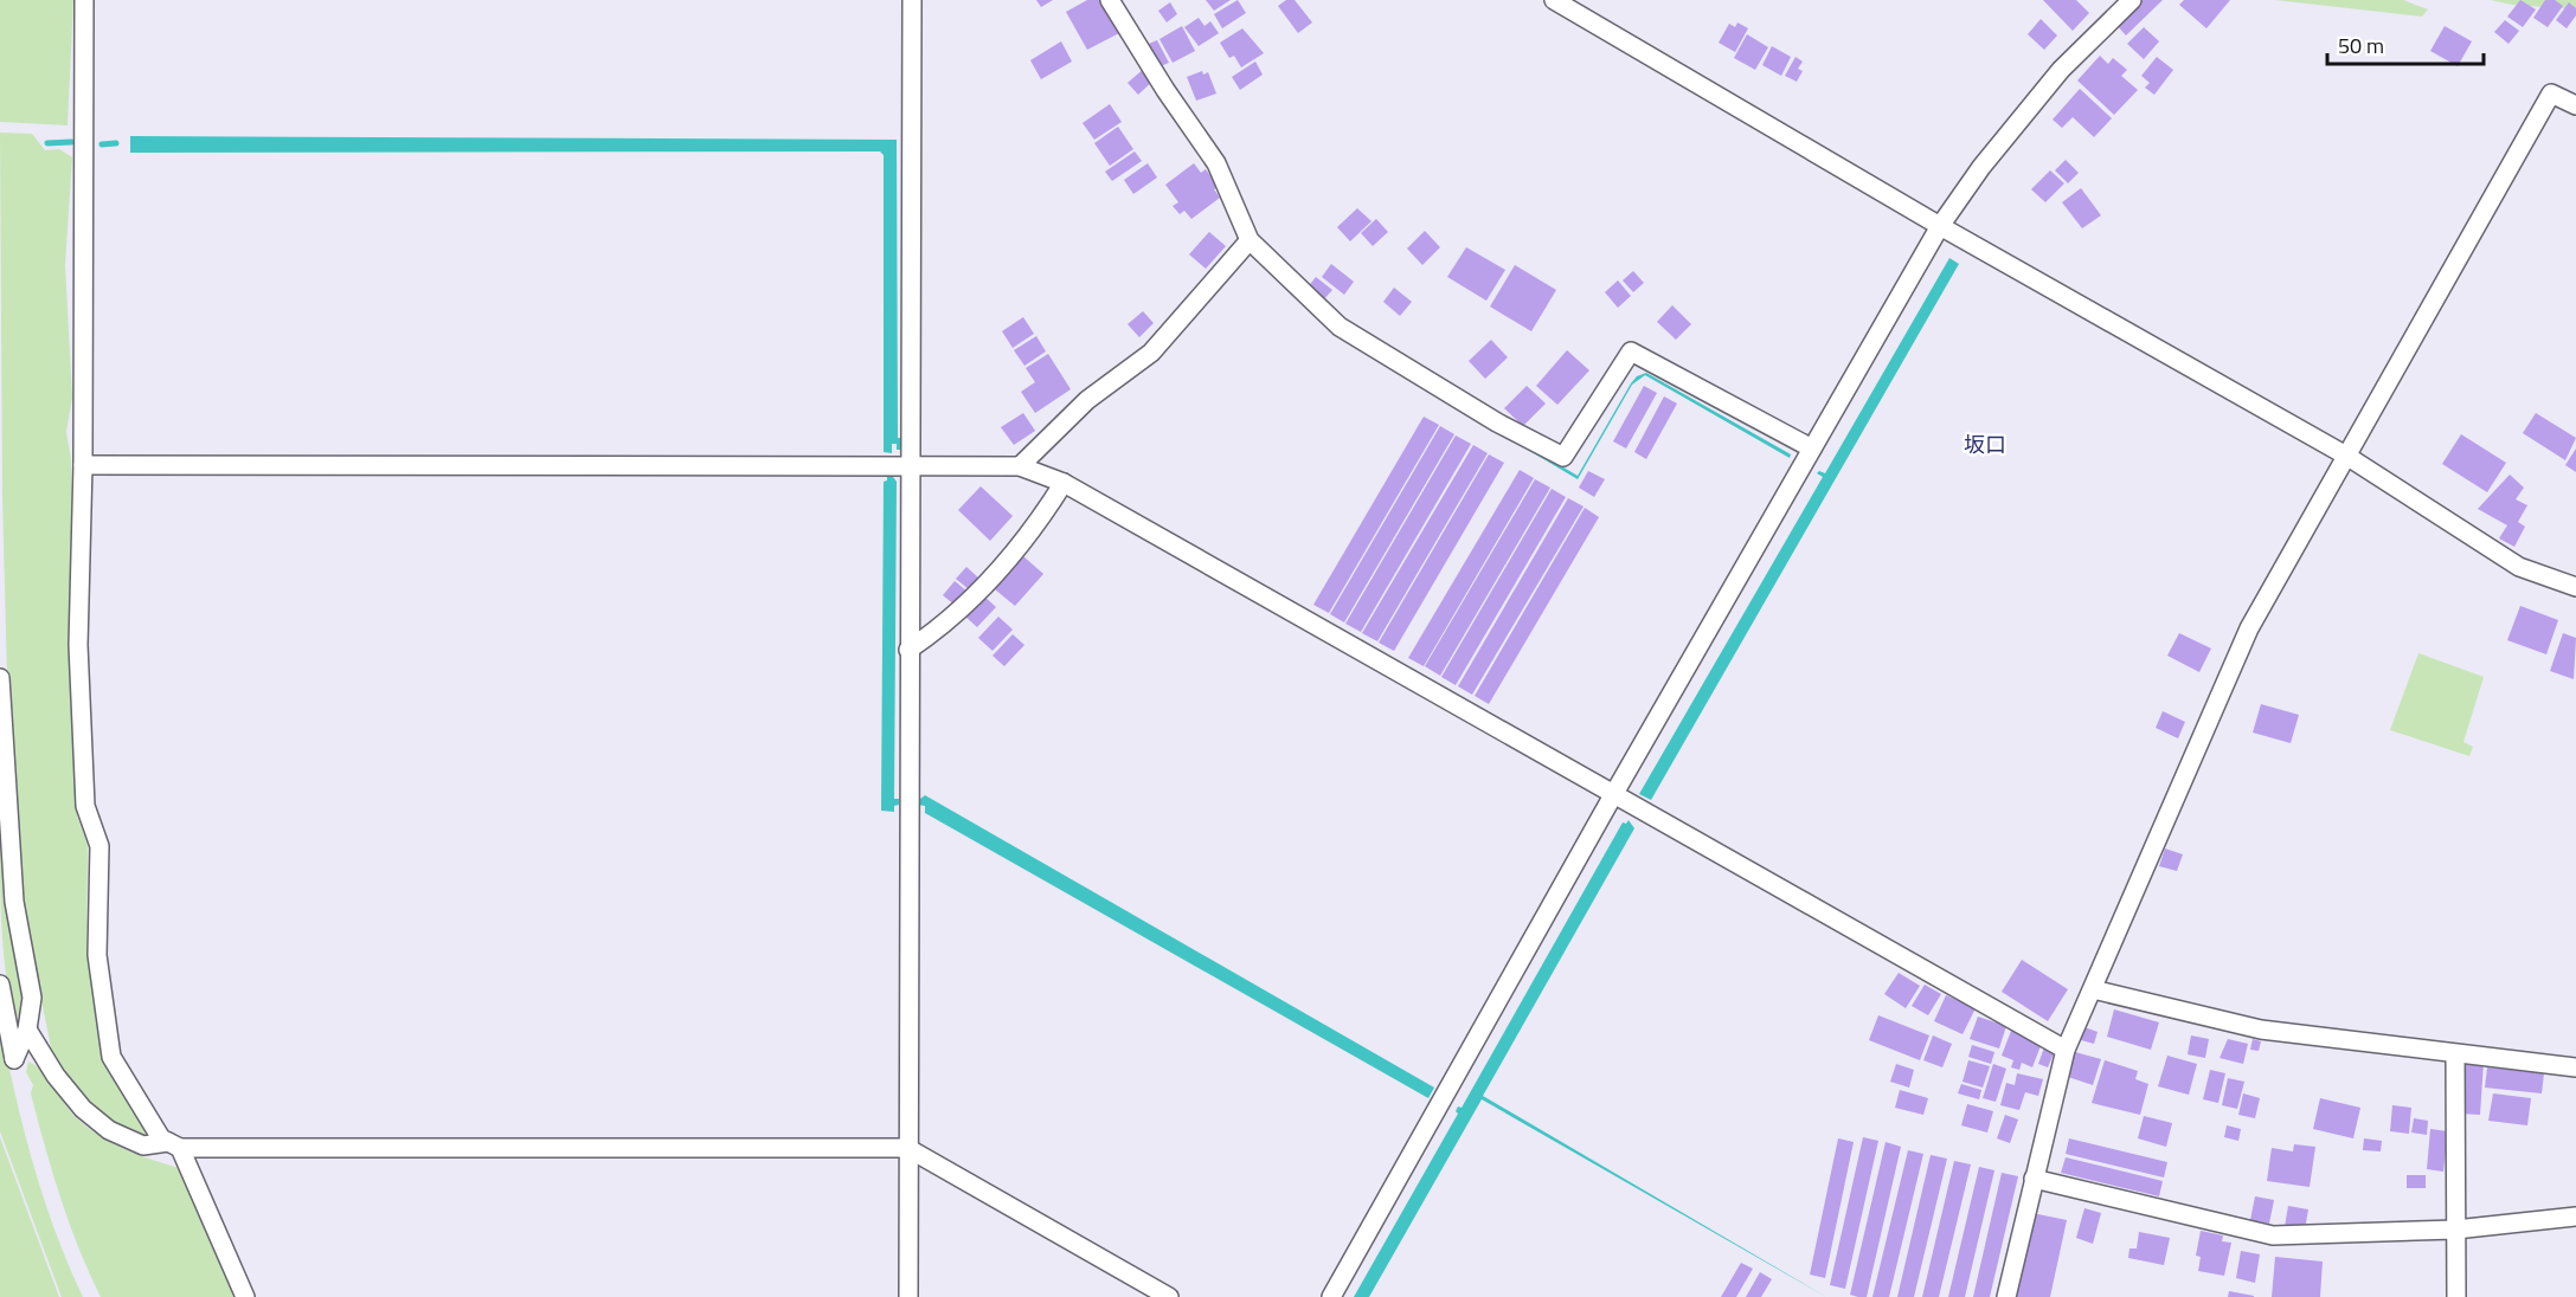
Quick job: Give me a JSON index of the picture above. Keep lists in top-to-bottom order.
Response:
{
  "districts": ["坂口"],
  "scale_bar": "50 m"
}
